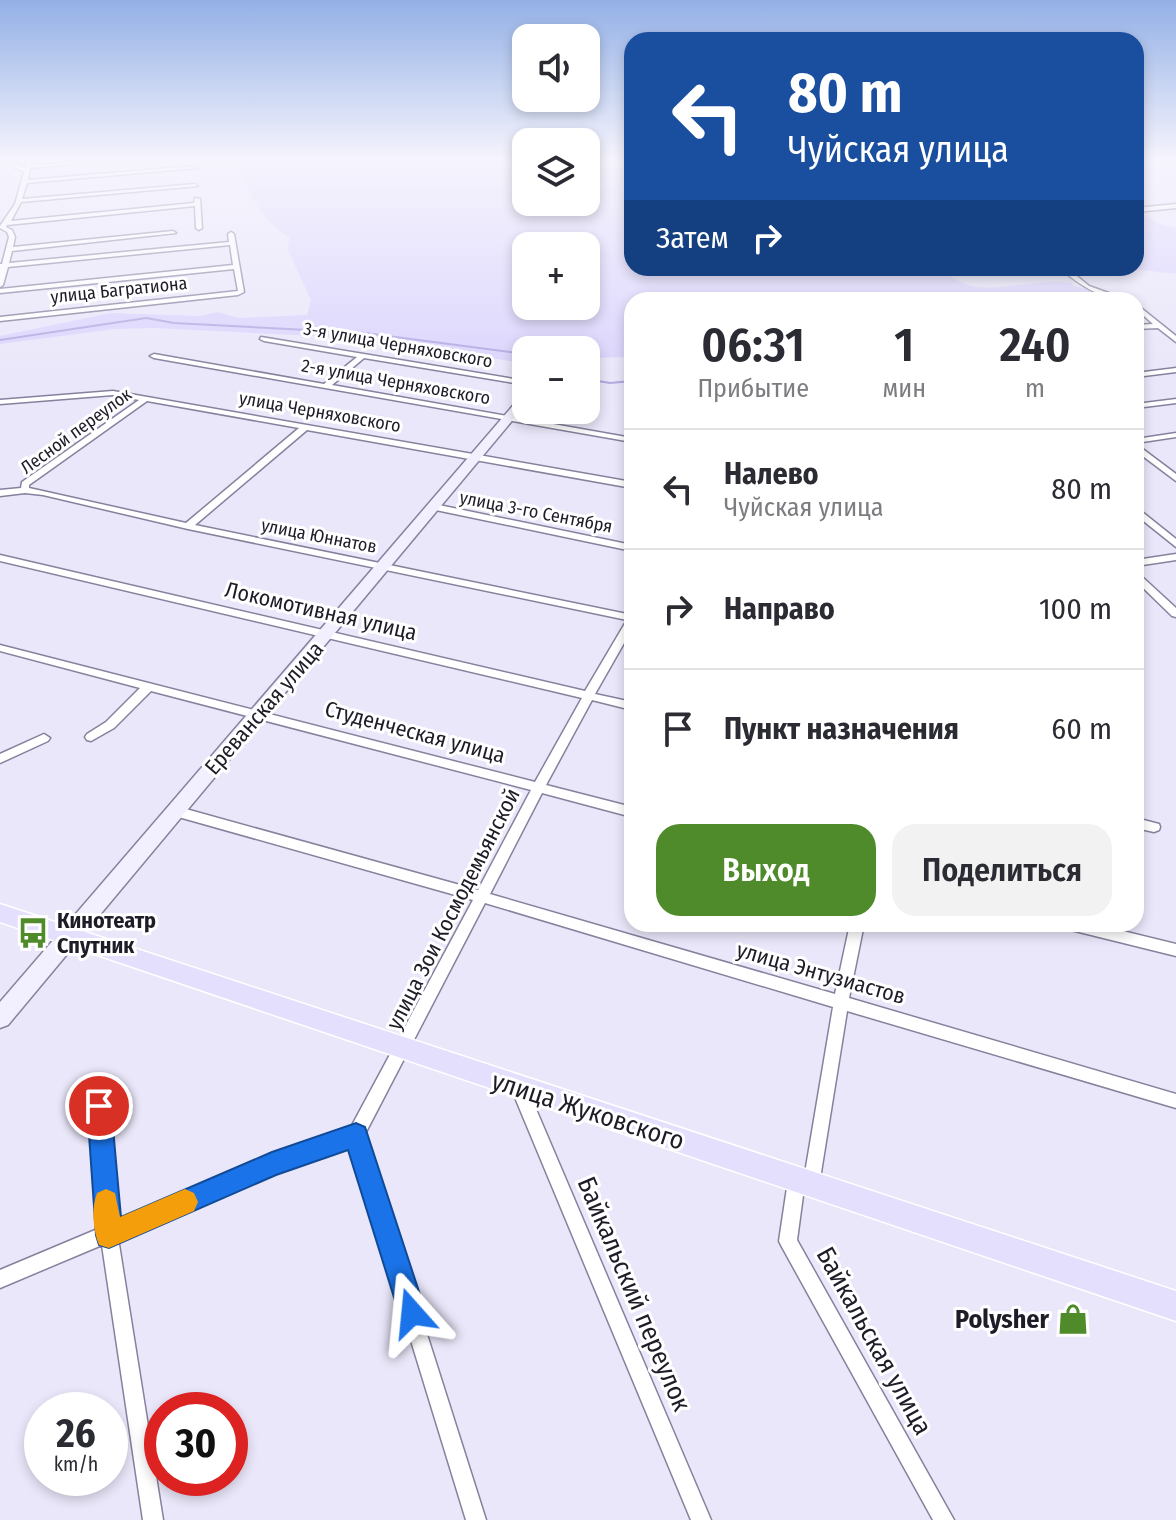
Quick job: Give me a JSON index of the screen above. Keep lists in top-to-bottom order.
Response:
{
  "streets": {
    "main road": ["улица Жуковского"],
    "street": [
      "улица Багратиона",
      "3-я улица Черняховского",
      "2-я улица Черняховского",
      "улица Черняховского",
      "Лесной переулок",
      "улица 3-го Сентября",
      "улица Юннатов",
      "Локомотивная улица",
      "Ереванская улица",
      "Студенческая улица",
      "улица Зои Космодемьянской",
      "улица Энтузиастов",
      "Байкальский переулок",
      "Байкальская улица"
    ]
  },
  "crossings": [
    ["2-я улица Черняховского", "Ереванская улица"],
    ["улица Черняховского", "Лесной переулок"],
    ["улица Черняховского", "Ереванская улица"],
    ["Лесной переулок", "улица Юннатов"],
    ["улица 3-го Сентября", "Ереванская улица"],
    ["улица Юннатов", "Ереванская улица"],
    ["Локомотивная улица", "Ереванская улица"],
    ["Локомотивная улица", "улица Зои Космодемьянской"],
    ["Ереванская улица", "Студенческая улица"],
    ["Ереванская улица", "улица Энтузиастов"],
    ["Ереванская улица", "улица Жуковского"],
    ["Студенческая улица", "улица Зои Космодемьянской"],
    ["улица Зои Космодемьянской", "улица Энтузиастов"],
    ["улица Зои Космодемьянской", "улица Жуковского"],
    ["улица Энтузиастов", "Байкальская улица"],
    ["улица Жуковского", "Байкальский переулок"],
    ["улица Жуковского", "Байкальская улица"]
  ],
  "places": {
    "bus stop": ["Кинотеатр Спутник"],
    "shop": ["Polysher"]
  },
  "page": {
    "map_buttons": ["+", "−"],
    "turn": ["80 m", "Чуйская улица"],
    "then": "Затем",
    "eta": [
      "06:31",
      "Прибытие",
      "1",
      "мин",
      "240",
      "m"
    ],
    "list": [
      {
        "name": "Налево",
        "note": "Чуйская улица",
        "value": "80 m"
      },
      {
        "name": "Направо",
        "value": "100 m"
      },
      {
        "name": "Пункт назначения",
        "value": "60 m"
      }
    ],
    "buttons": ["Выход", "Поделиться"],
    "speed": "26 km/h",
    "limit": "30"
  }
}
